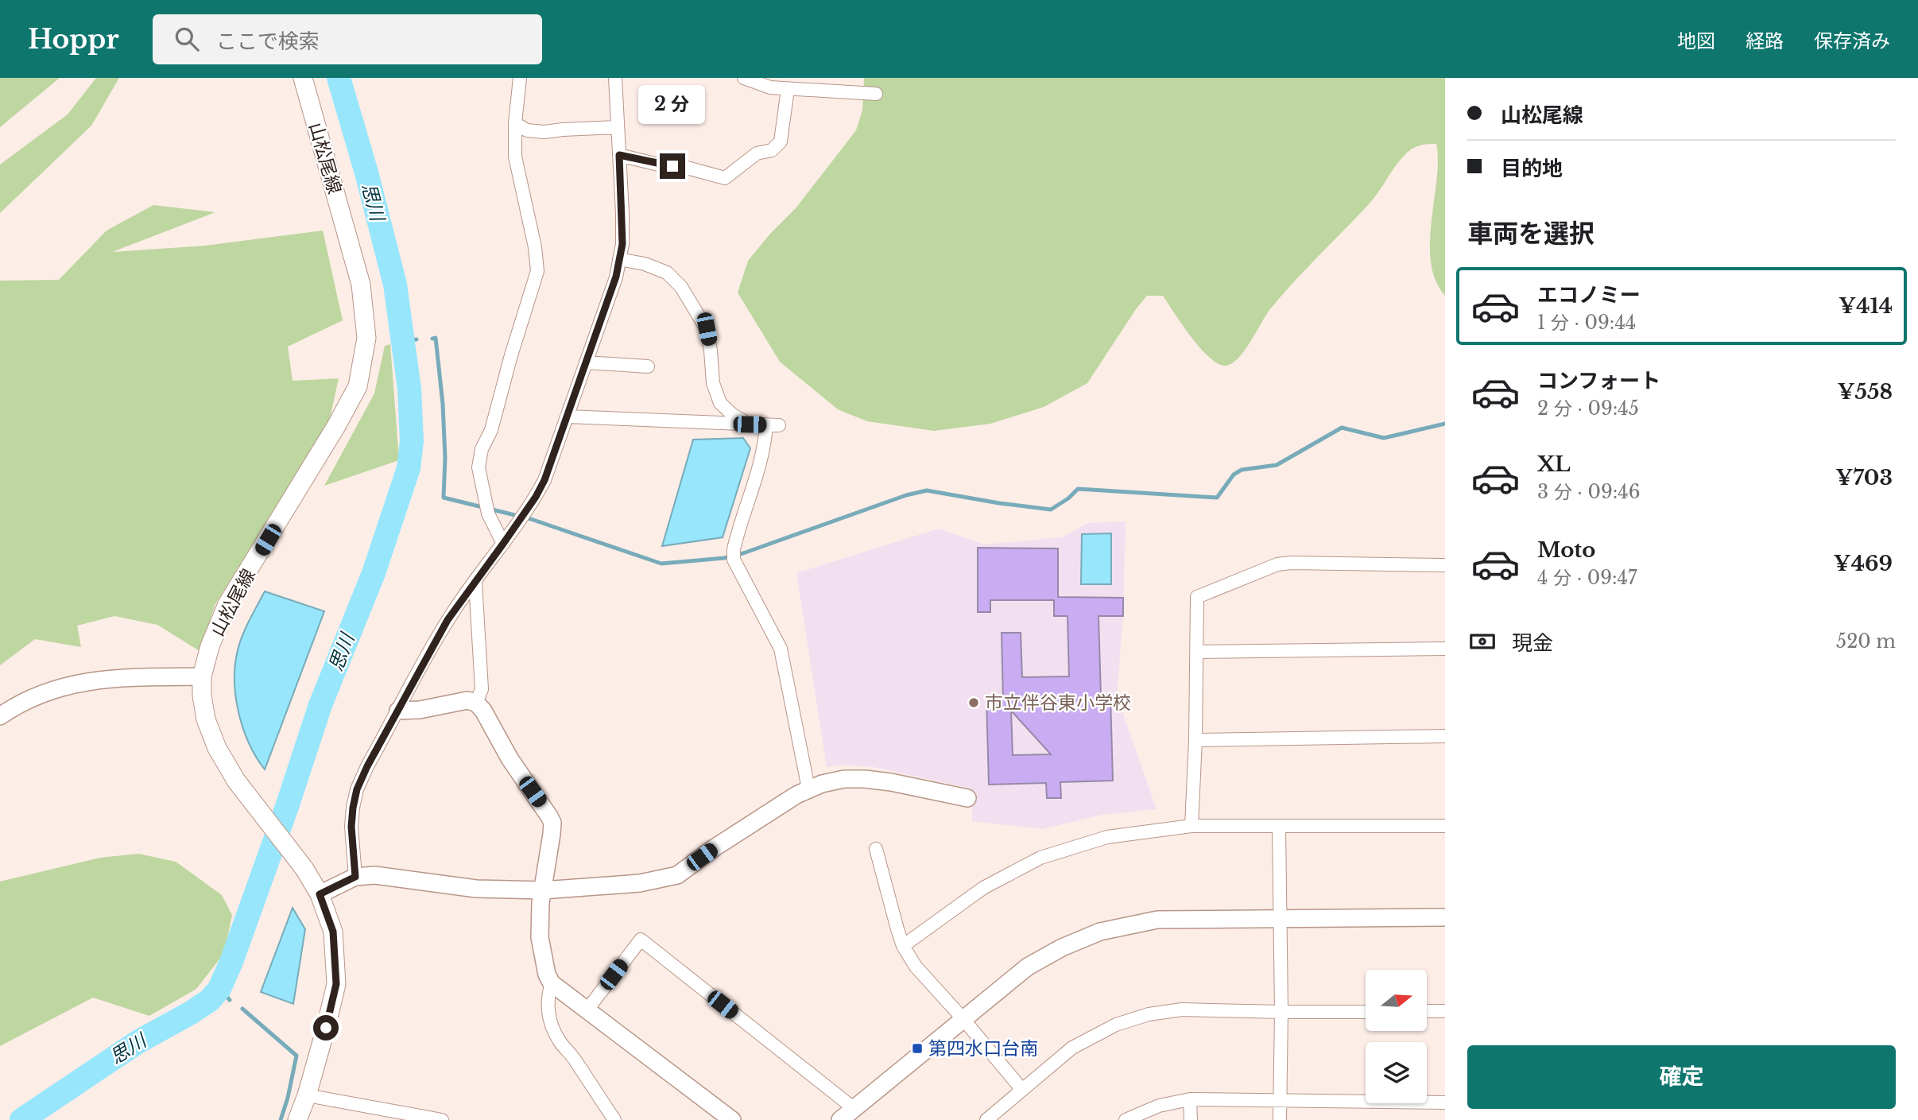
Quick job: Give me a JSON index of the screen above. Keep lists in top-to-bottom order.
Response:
{
  "streets": {
    "main road": ["山松尾線"]
  },
  "water": ["思川"],
  "places": {
    "other": ["市立伴谷東小学校"],
    "transit": ["第四水口台南"]
  },
  "north": "right",
  "page": {
    "header": "Hoppr",
    "search": "ここで検索",
    "nav": ["地図", "経路", "保存済み"],
    "banner": ["山松尾線", "目的地"],
    "bubble": "2 分",
    "heading": "車両を選択",
    "list": [
      {
        "name": "エコノミー",
        "note": "1 分 · 09:44",
        "value": "¥414"
      },
      {
        "name": "コンフォート",
        "note": "2 分 · 09:45",
        "value": "¥558"
      },
      {
        "name": "XL",
        "note": "3 分 · 09:46",
        "value": "¥703"
      },
      {
        "name": "Moto",
        "note": "4 分 · 09:47",
        "value": "¥469"
      }
    ],
    "pay": ["現金", "520 m"],
    "buttons": "確定"
  }
}
